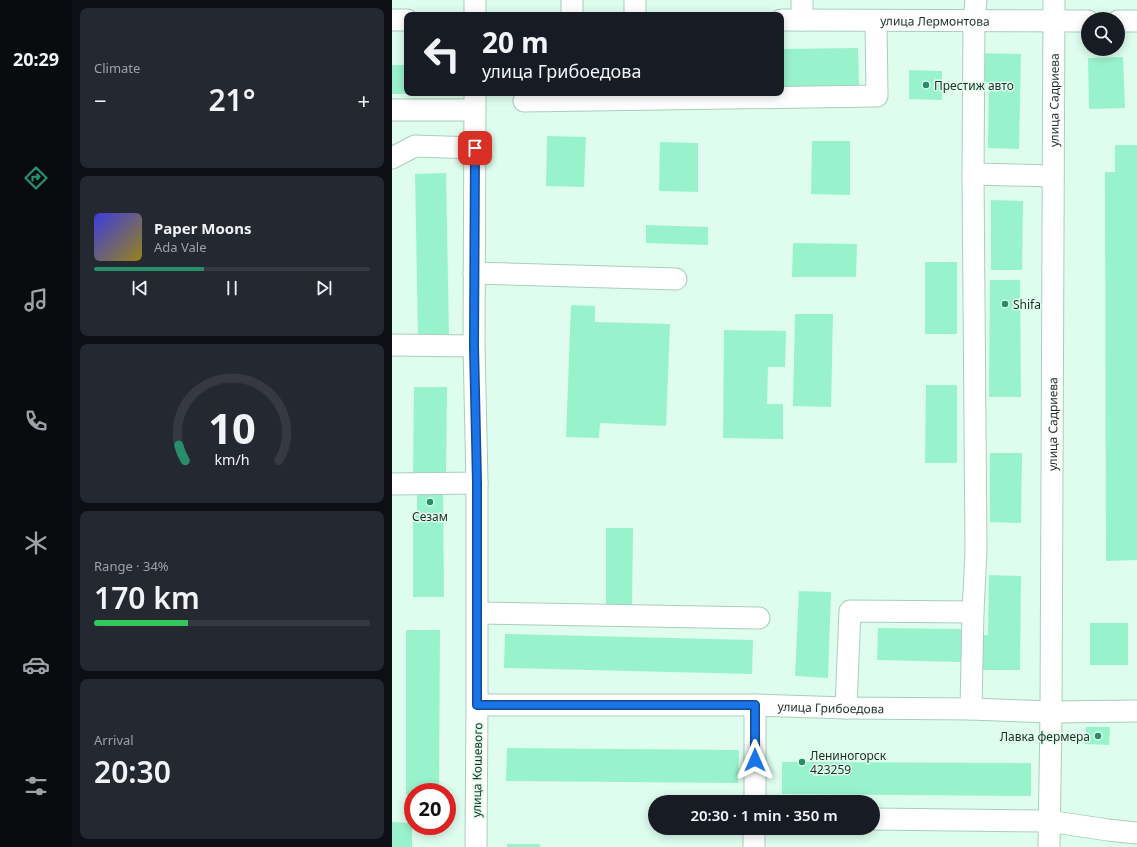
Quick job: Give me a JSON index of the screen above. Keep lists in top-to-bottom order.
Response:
{
  "streets": {
    "street": [
      "улица Лермонтова",
      "улица Садриева",
      "улица Грибоедова",
      "улица Кошевого"
    ]
  },
  "crossings": [
    ["улица Лермонтова", "улица Садриева"],
    ["улица Садриева", "улица Грибоедова"],
    ["улица Грибоедова", "улица Кошевого"]
  ],
  "places": [
    "Престиж авто",
    "Shifa",
    "Сезам",
    "Лавка фермера",
    "Лениногорск 423259"
  ],
  "page": {
    "tabs": "20:29",
    "tile": [
      "Climate",
      ["Range · 34%", "170 km"],
      ["Arrival", "20:30"]
    ],
    "turn": ["20 m", "улица Грибоедова"],
    "heat": ["−", "21°", "+"],
    "song": ["Paper Moons", "Ada Vale"],
    "limit": "20",
    "trip": "20:30 · 1 min · 350 m",
    "gauge": ["10", "km/h"]
  }
}
